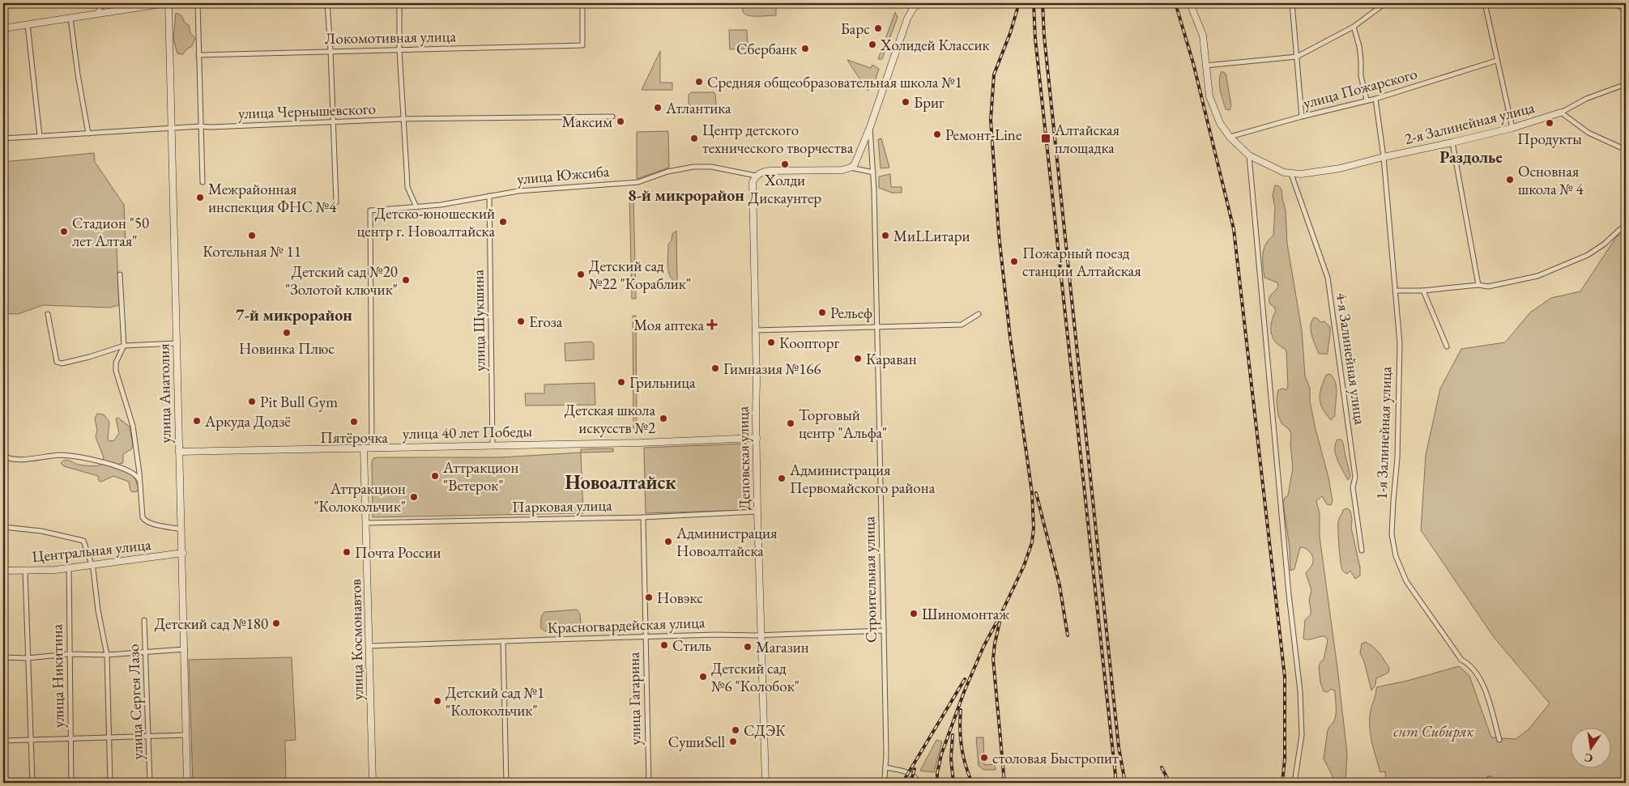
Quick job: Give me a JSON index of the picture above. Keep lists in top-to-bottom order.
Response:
{
  "streets": {
    "street": [
      "Локомотивная улица",
      "улица Пожарского",
      "улица Чернышевского",
      "2-я Залинейная улица",
      "улица Южсиба",
      "улица Шукшина",
      "4-я Залинейная улица",
      "улица Анатолия",
      "улица 40 лет Победы",
      "1-я Залинейная улица",
      "Деповская улица",
      "Парковая улица",
      "Центральная улица",
      "Строительная улица",
      "Красногвардейская улица",
      "улица Космонавтов",
      "улица Никитина",
      "улица Гагарина",
      "улица Сергея Лазо"
    ]
  },
  "crossings": [
    ["улица Пожарского", "1-я Залинейная улица"],
    ["улица Чернышевского", "улица Анатолия"],
    ["2-я Залинейная улица", "4-я Залинейная улица"],
    ["2-я Залинейная улица", "1-я Залинейная улица"],
    ["улица Южсиба", "улица Шукшина"],
    ["улица Южсиба", "улица 40 лет Победы"],
    ["улица Южсиба", "Деповская улица"],
    ["улица Южсиба", "Строительная улица"],
    ["улица Шукшина", "улица 40 лет Победы"],
    ["улица Анатолия", "улица 40 лет Победы"],
    ["улица Анатолия", "Центральная улица"],
    ["улица 40 лет Победы", "Деповская улица"],
    ["улица 40 лет Победы", "улица Космонавтов"],
    ["Деповская улица", "Парковая улица"],
    ["Деповская улица", "Красногвардейская улица"],
    ["Парковая улица", "улица Космонавтов"],
    ["Парковая улица", "улица Гагарина"],
    ["Центральная улица", "улица Никитина"],
    ["Строительная улица", "Красногвардейская улица"],
    ["Красногвардейская улица", "улица Космонавтов"],
    ["Красногвардейская улица", "улица Гагарина"]
  ],
  "districts": [
    "Раздолье",
    "8-й микрорайон",
    "7-й микрорайон",
    "Новоалтайск"
  ],
  "parks": ["снт Сибиряк"],
  "places": {
    "other": [
      "Барс",
      "Холидей Классик",
      "Сбербанк",
      "Средняя общеобразовательная школа №1",
      "Бриг",
      "Атлантика",
      "Максим",
      "Продукты",
      "Ремонт-Line",
      "Центр детского технического творчества",
      "Холди Дискаунтер",
      "Основная школа № 4",
      "Межрайонная инспекция ФНС №4",
      "Детско-юношеский центр г. Новоалтайска",
      "Стадион \"50 лет Алтая\"",
      "Котельная № 11",
      "МиLLитари",
      "Пожарный поезд станции Алтайская",
      "Детский сад №22 \"Кораблик\"",
      "Детский сад №20 \"Золотой ключик\"",
      "Рельеф",
      "Егоза",
      "Новинка Плюс",
      "Коопторг",
      "Караван",
      "Гимназия №166",
      "Грильница",
      "Pit Bull Gym",
      "Детская школа искусств №2",
      "Аркуда Додзё",
      "Пятёрочка",
      "Торговый центр \"Альфа\"",
      "Аттракцион \"Ветерок\"",
      "Администрация Первомайского района",
      "Аттракцион \"Колокольчик\"",
      "Администрация Новоалтайска",
      "Почта России",
      "Новэкс",
      "Шиномонтаж",
      "Детский сад №180",
      "Стиль",
      "Магазин",
      "Детский сад №6 \"Колобок\"",
      "Детский сад №1 \"Колокольчик\"",
      "СДЭК",
      "СушиSell",
      "столовая Быстропит"
    ],
    "transit": ["Алтайская площадка"],
    "health": ["Моя аптека"]
  },
  "north": "bottom"
}
